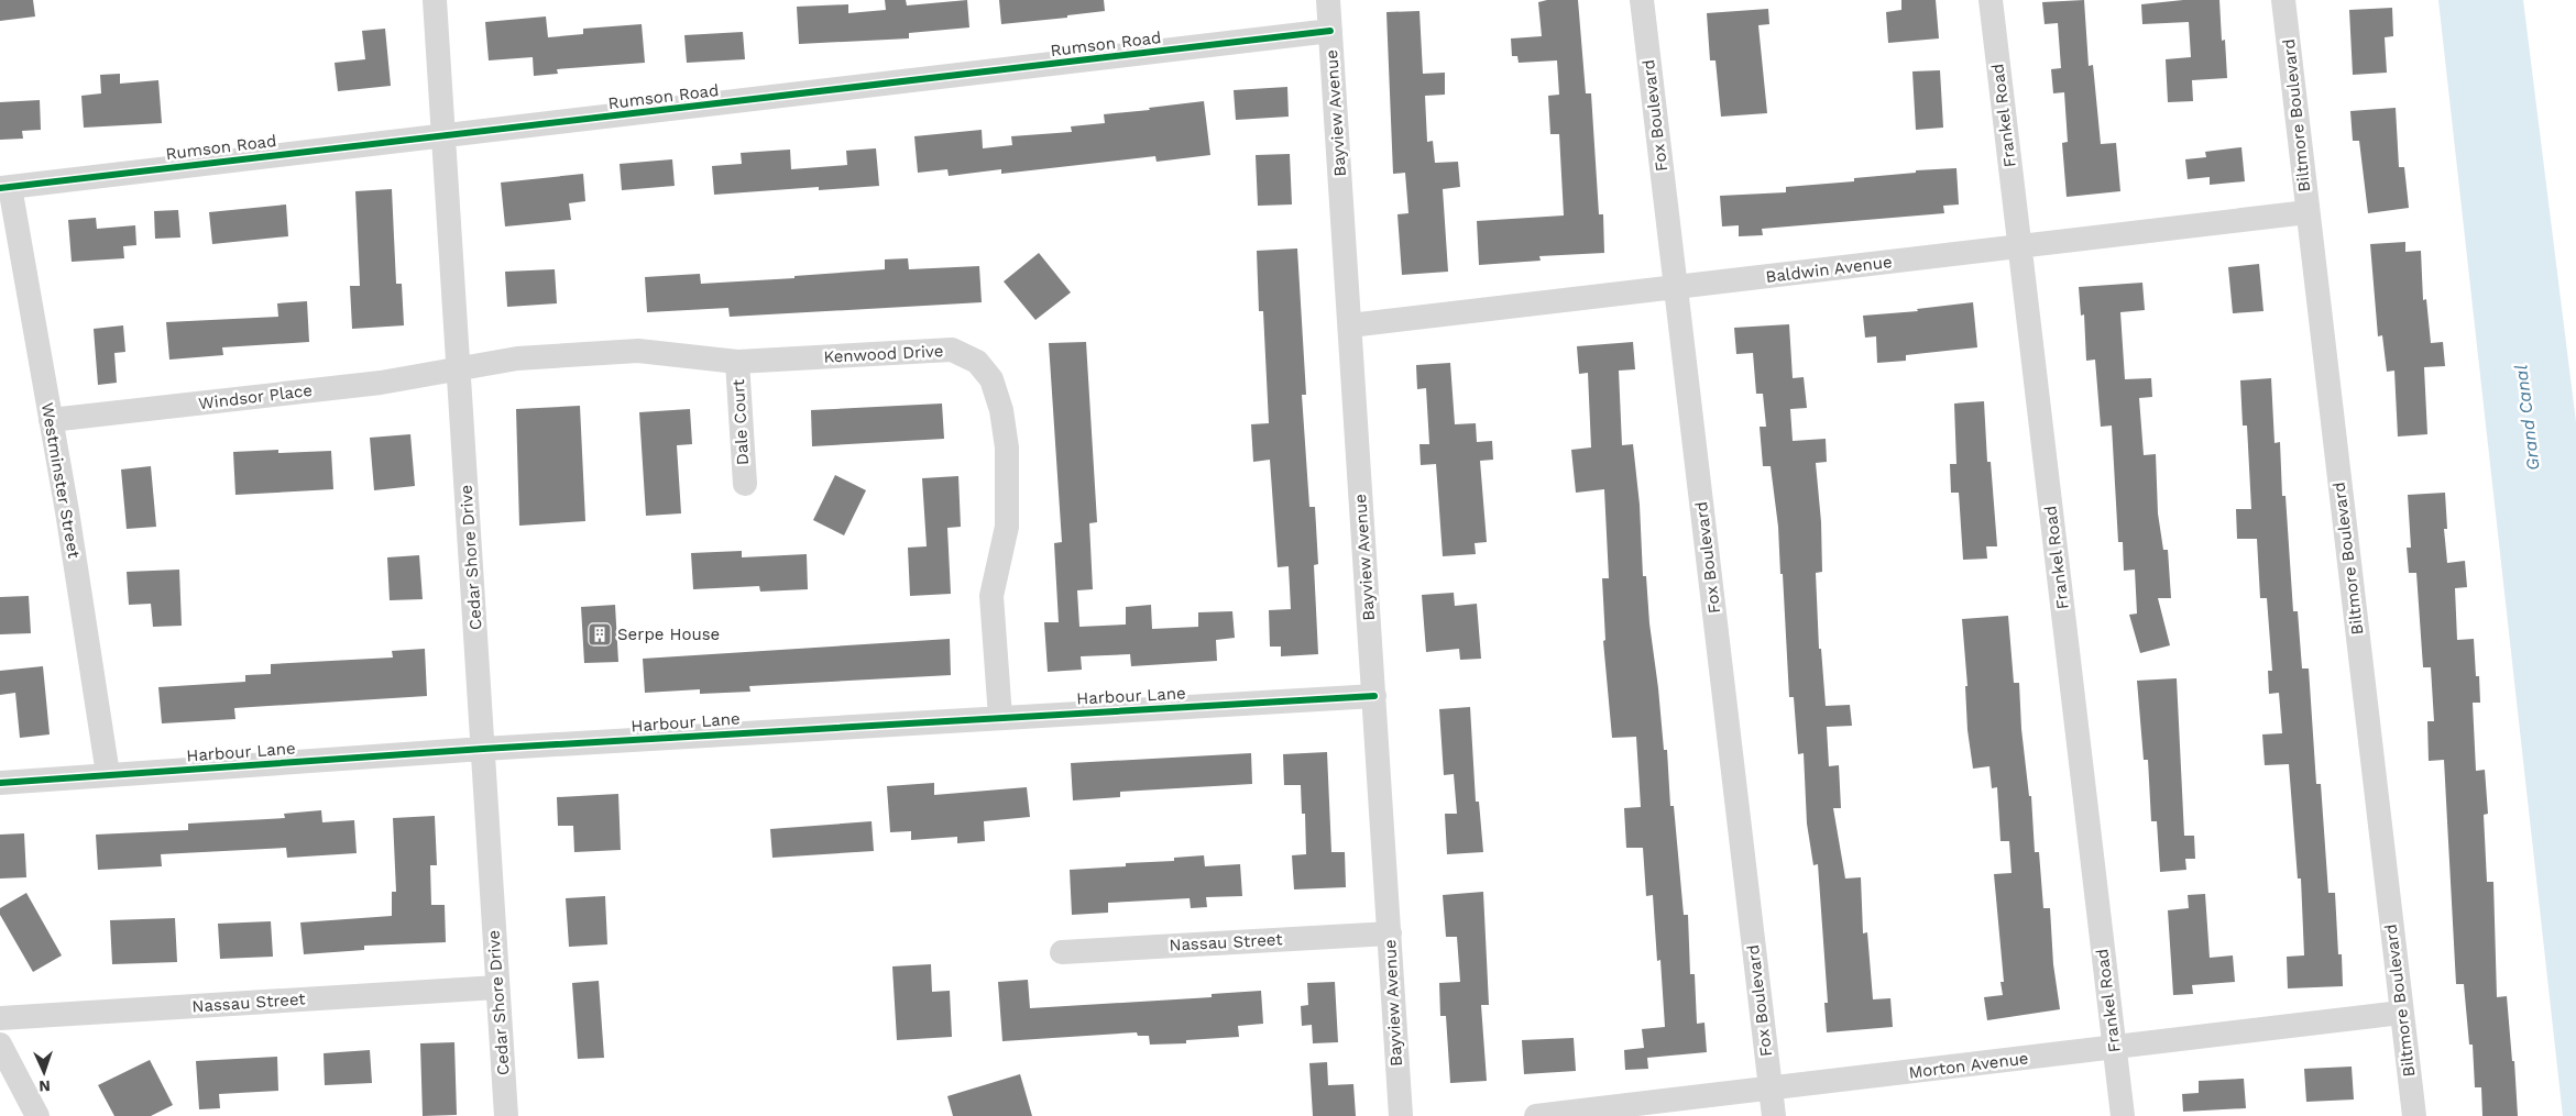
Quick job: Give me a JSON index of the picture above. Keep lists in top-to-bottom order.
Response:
{
  "streets": {
    "street": [
      "Rumson Road",
      "Bayview Avenue",
      "Fox Boulevard",
      "Frankel Road",
      "Biltmore Boulevard",
      "Baldwin Avenue",
      "Kenwood Drive",
      "Windsor Place",
      "Dale Court",
      "Westminster Street",
      "Cedar Shore Drive",
      "Harbour Lane",
      "Nassau Street",
      "Morton Avenue"
    ]
  },
  "crossings": [
    ["Rumson Road", "Bayview Avenue"],
    ["Rumson Road", "Westminster Street"],
    ["Rumson Road", "Cedar Shore Drive"],
    ["Bayview Avenue", "Baldwin Avenue"],
    ["Bayview Avenue", "Harbour Lane"],
    ["Bayview Avenue", "Nassau Street"],
    ["Fox Boulevard", "Baldwin Avenue"],
    ["Fox Boulevard", "Morton Avenue"],
    ["Frankel Road", "Baldwin Avenue"],
    ["Frankel Road", "Morton Avenue"],
    ["Biltmore Boulevard", "Baldwin Avenue"],
    ["Biltmore Boulevard", "Morton Avenue"],
    ["Kenwood Drive", "Windsor Place"],
    ["Kenwood Drive", "Dale Court"],
    ["Kenwood Drive", "Cedar Shore Drive"],
    ["Kenwood Drive", "Harbour Lane"],
    ["Windsor Place", "Westminster Street"],
    ["Windsor Place", "Cedar Shore Drive"],
    ["Westminster Street", "Harbour Lane"],
    ["Cedar Shore Drive", "Harbour Lane"],
    ["Cedar Shore Drive", "Nassau Street"]
  ],
  "water": ["Grand Canal"],
  "places": {
    "building": ["Serpe House"]
  },
  "north": "bottom"
}
